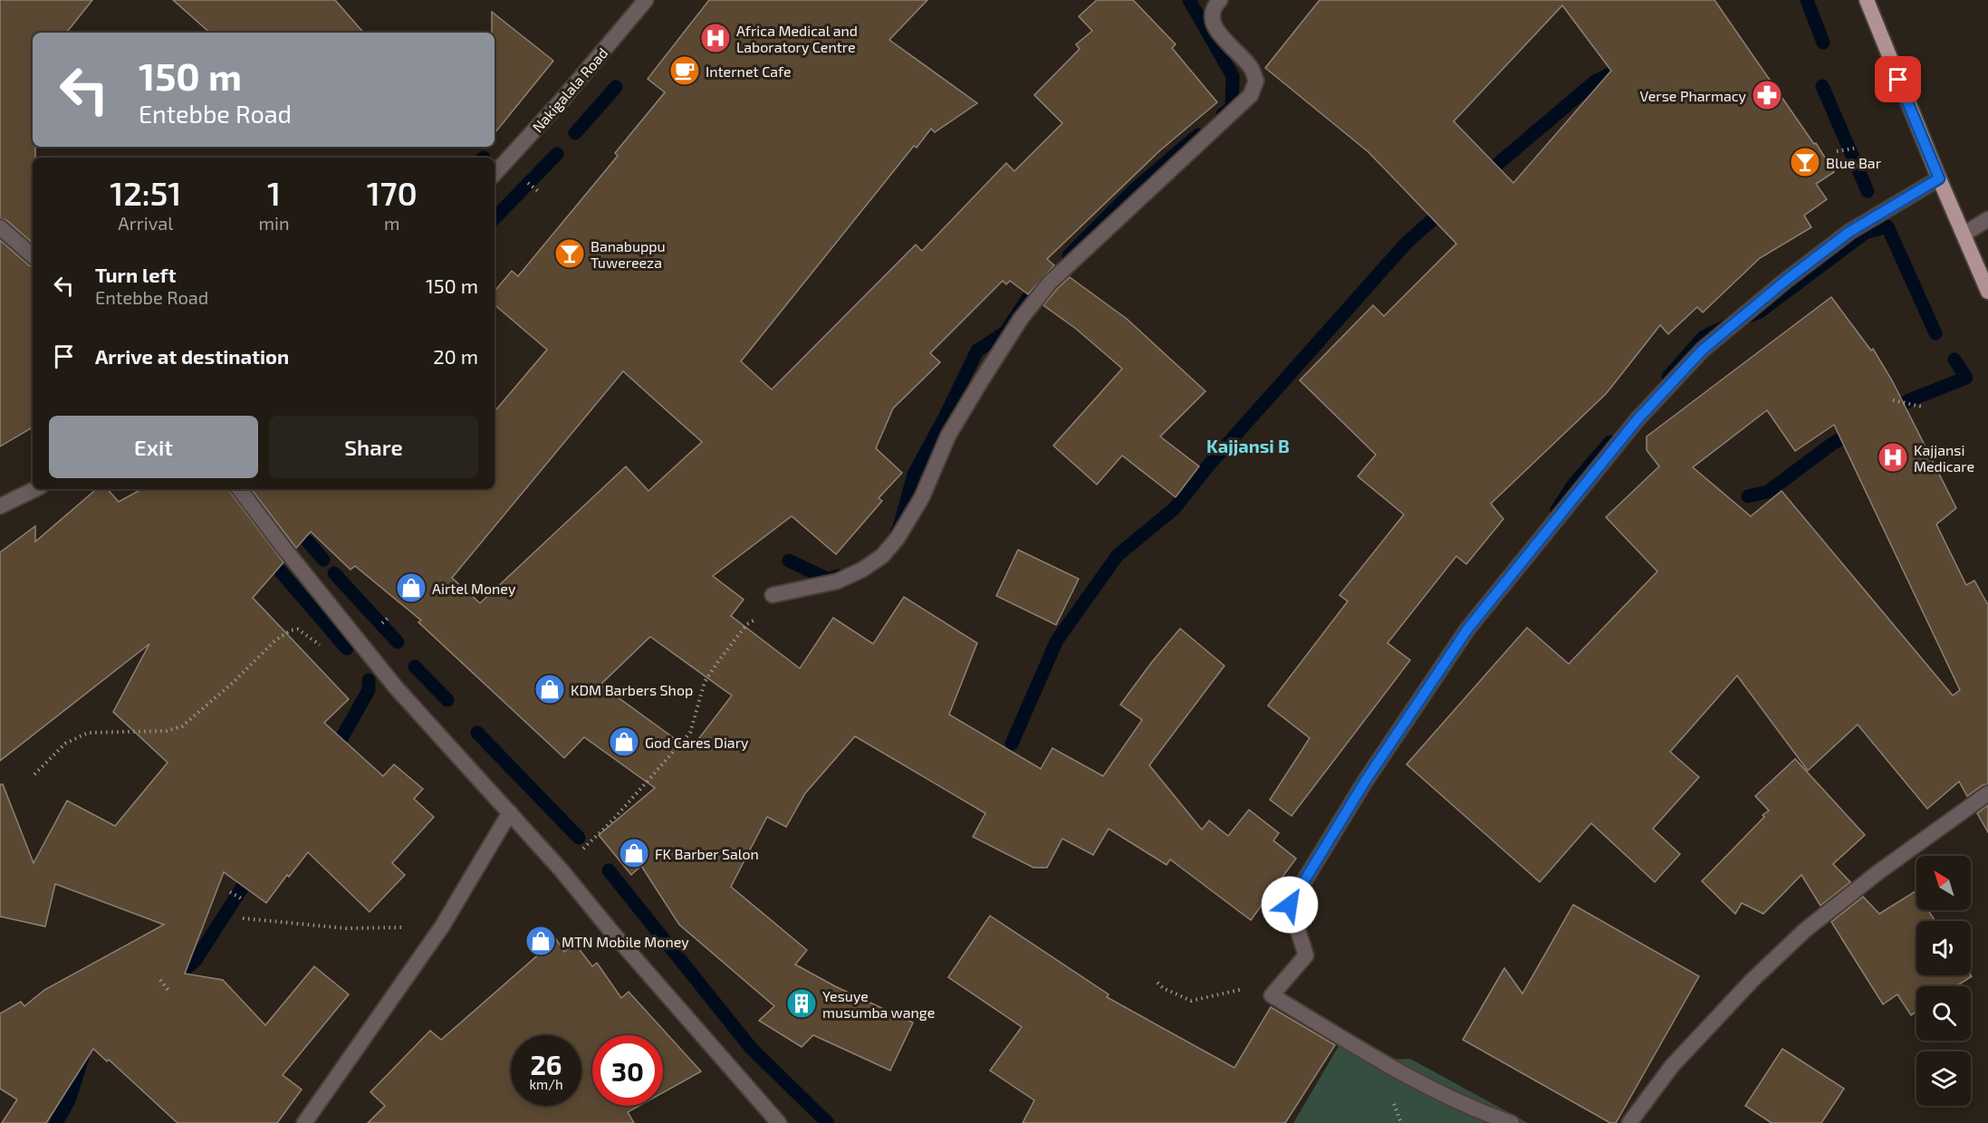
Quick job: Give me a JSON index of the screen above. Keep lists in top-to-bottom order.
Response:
{
  "streets": {
    "street": ["Nakigalala Road"]
  },
  "districts": ["Kajjansi B"],
  "places": {
    "hospital": ["Africa Medical and Laboratory Centre", "Kajjansi Medicare"],
    "cafe": ["Internet Cafe"],
    "pharmacy": ["Verse Pharmacy"],
    "bar": ["Blue Bar", "Banabuppu Tuwereeza"],
    "shop": [
      "Airtel Money",
      "KDM Barbers Shop",
      "God Cares Diary",
      "FK Barber Salon",
      "MTN Mobile Money"
    ],
    "building": ["Yesuye musumba wange"]
  },
  "north": "top left",
  "page": {
    "turn": ["150 m", "Entebbe Road"],
    "eta": [
      "12:51",
      "Arrival",
      "1",
      "min",
      "170",
      "m"
    ],
    "list": [
      {
        "name": "Turn left",
        "note": "Entebbe Road",
        "value": "150 m"
      },
      {
        "name": "Arrive at destination",
        "value": "20 m"
      }
    ],
    "buttons": ["Exit", "Share"],
    "speed": "26 km/h",
    "limit": "30"
  }
}
